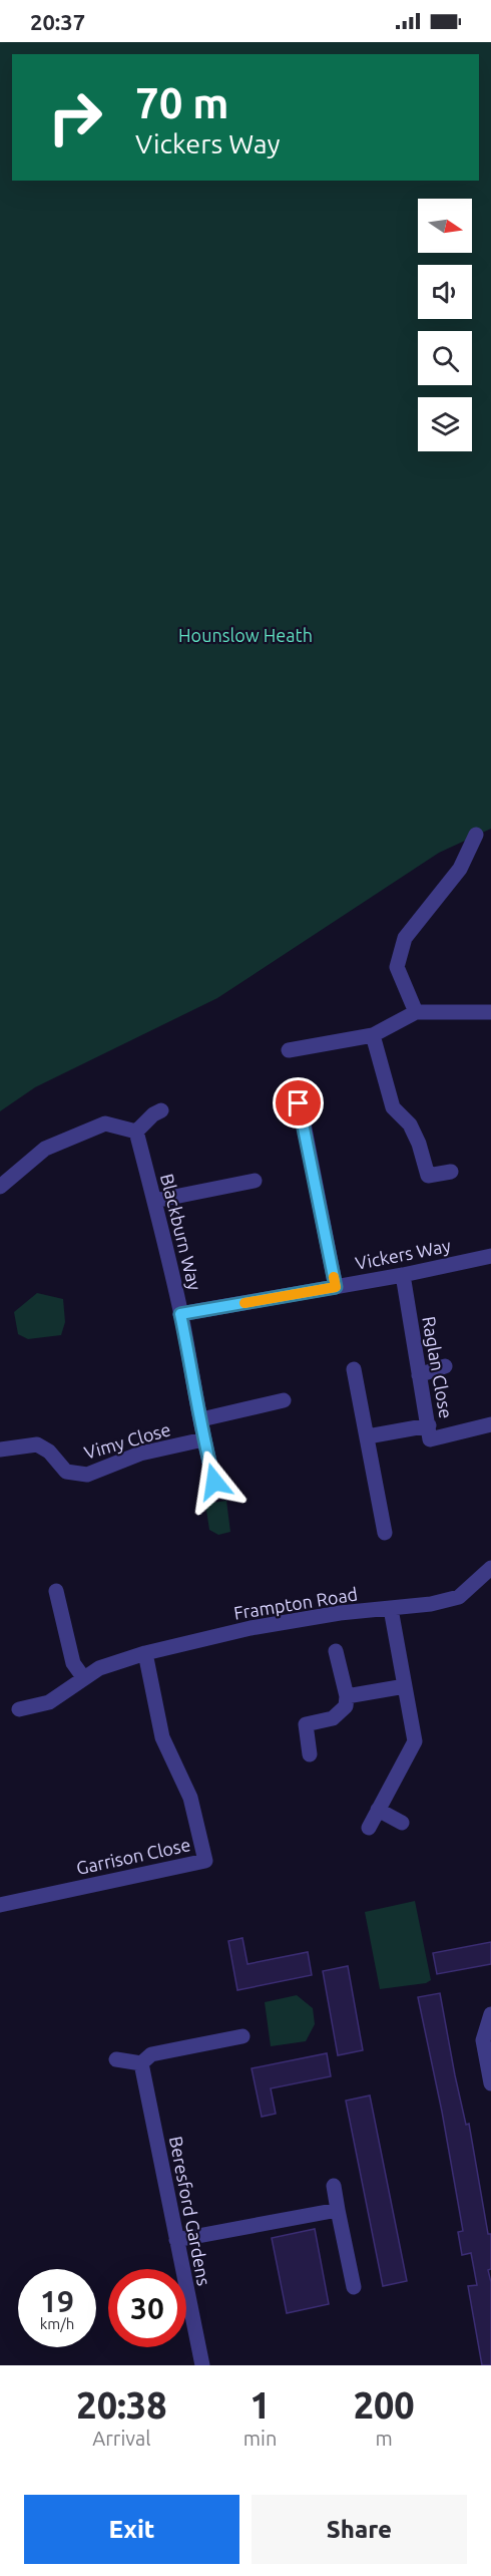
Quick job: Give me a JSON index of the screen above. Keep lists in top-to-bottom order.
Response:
{
  "streets": {
    "street": [
      "Blackburn Way",
      "Vickers Way",
      "Raglan Close",
      "Vimy Close",
      "Frampton Road",
      "Garrison Close",
      "Beresford Gardens"
    ]
  },
  "crossings": [
    ["Blackburn Way", "Vickers Way"],
    ["Blackburn Way", "Vimy Close"],
    ["Vickers Way", "Raglan Close"],
    ["Frampton Road", "Garrison Close"]
  ],
  "parks": ["Hounslow Heath"],
  "north": "right",
  "page": {
    "status": "20:37",
    "turn": ["70 m", "Vickers Way"],
    "speed": "19 km/h",
    "limit": "30",
    "eta": [
      "20:38",
      "Arrival",
      "1",
      "min",
      "200",
      "m"
    ],
    "buttons": ["Exit", "Share"]
  }
}
